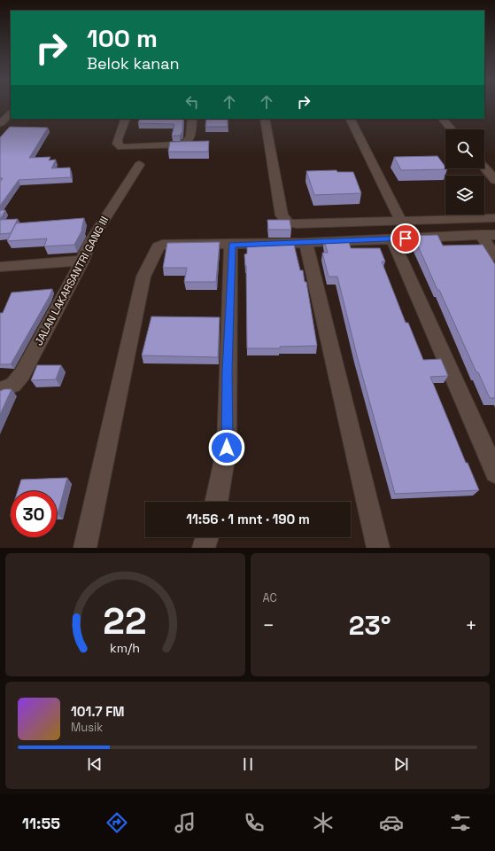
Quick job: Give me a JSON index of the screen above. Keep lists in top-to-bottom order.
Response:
{
  "streets": {
    "street": ["JALAN LAKARSANTRI GANG III"]
  },
  "page": {
    "turn": ["100 m", "Belok kanan"],
    "limit": "30",
    "trip": "11:56 · 1 mnt · 190 m",
    "tile": "AC",
    "heat": ["−", "23°", "+"],
    "song": ["101.7 FM", "Musik"],
    "tabs": "11:55",
    "gauge": ["22", "km/h"]
  }
}
